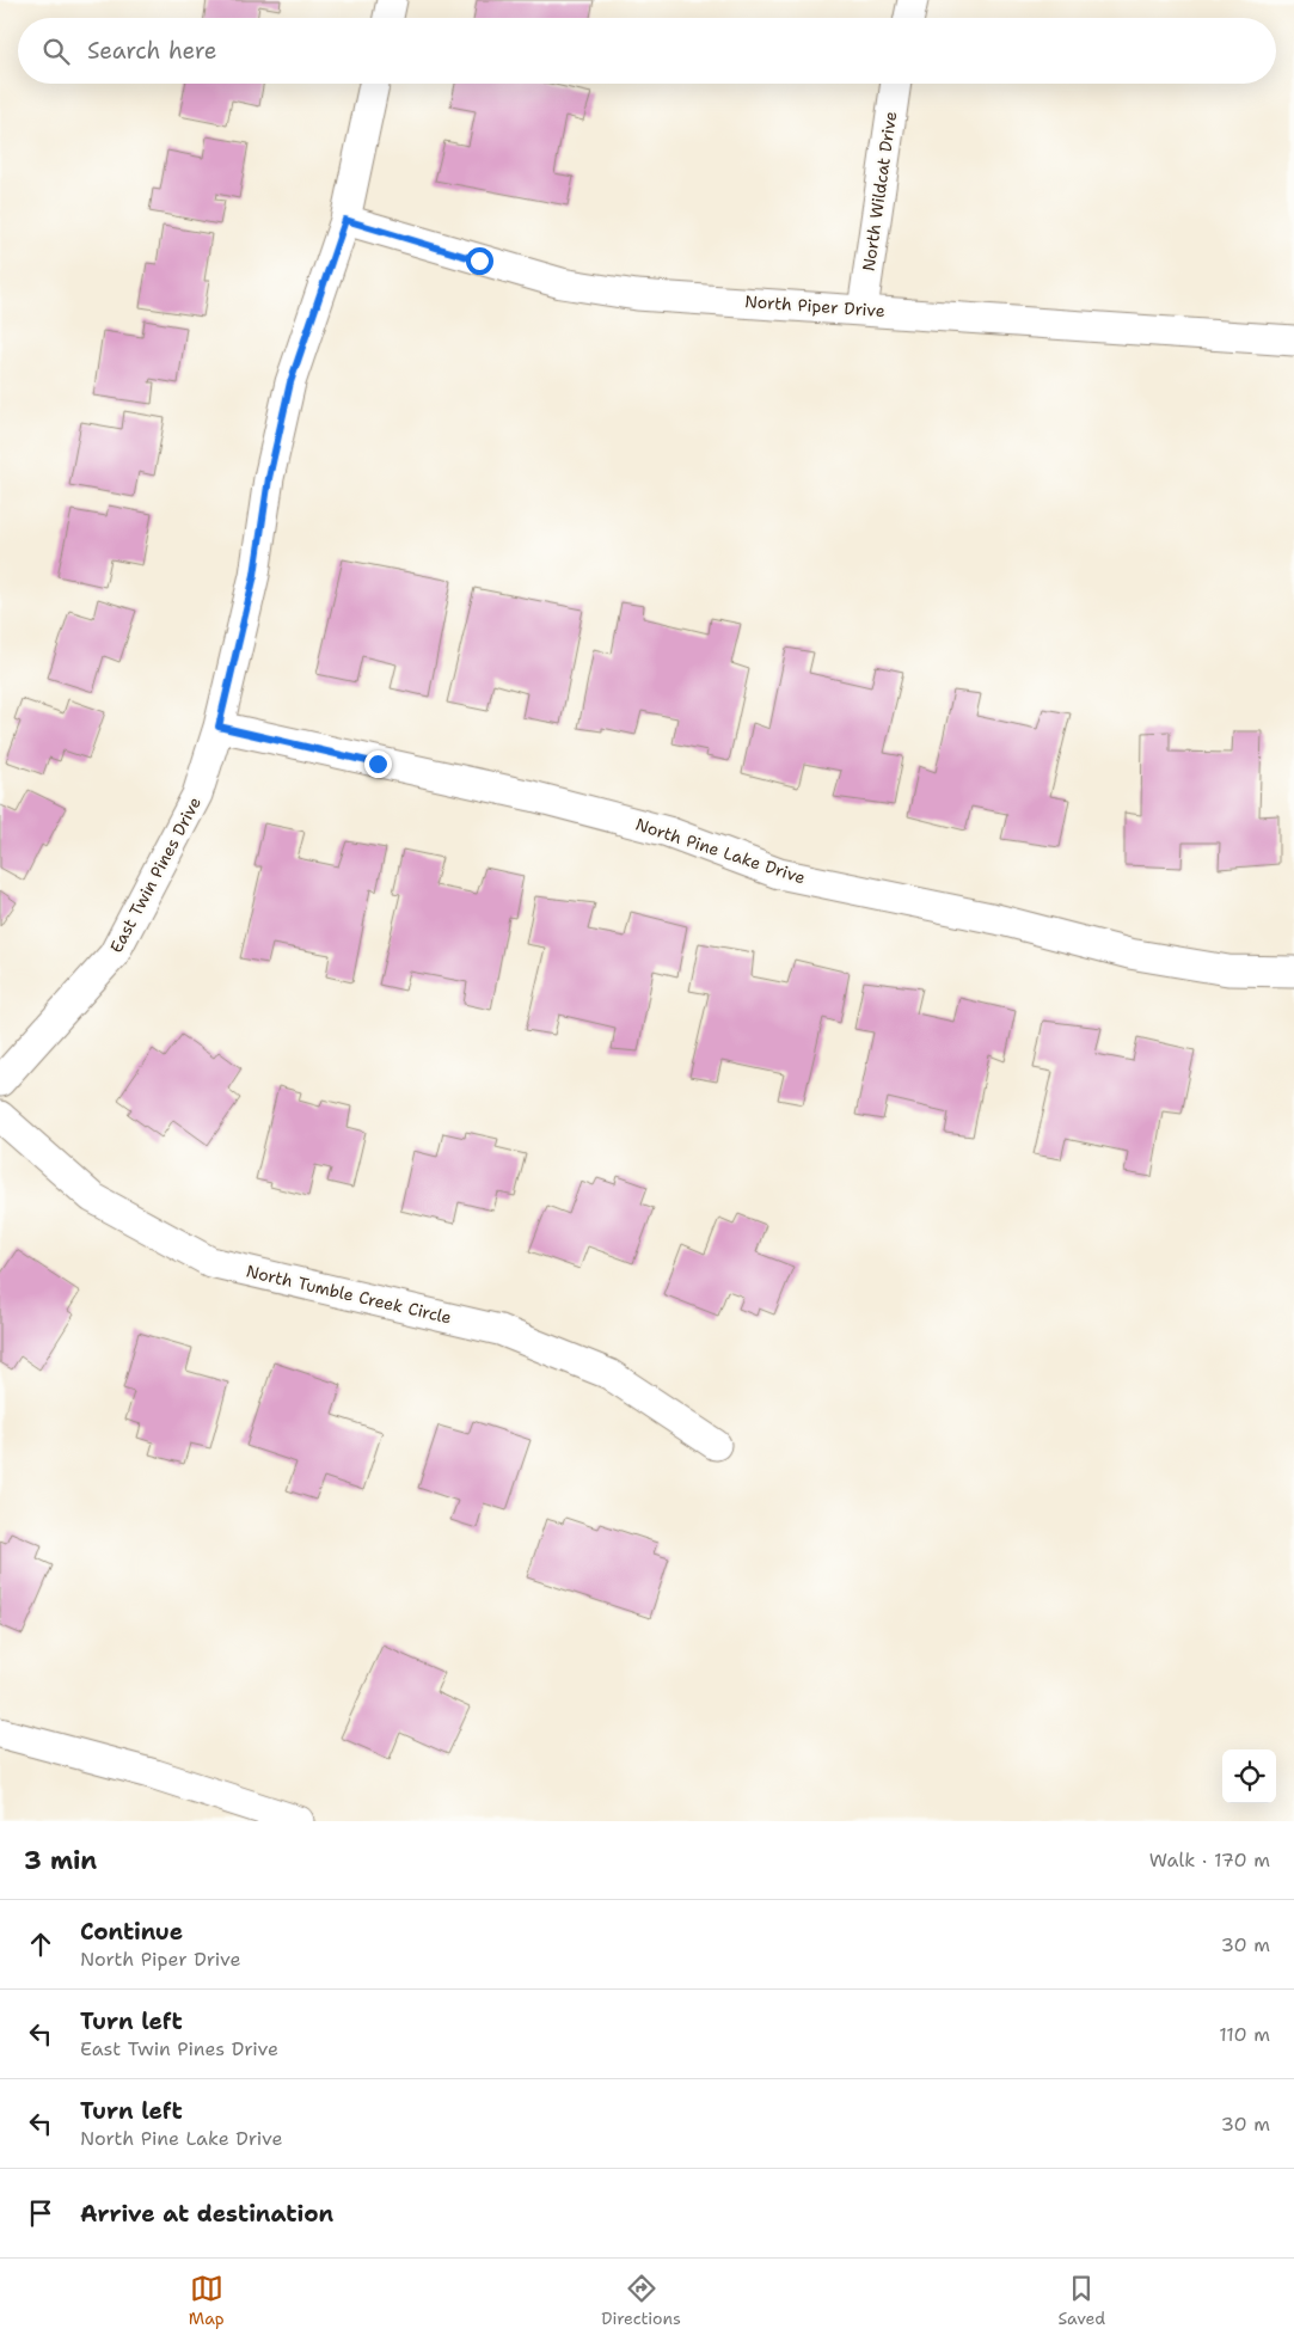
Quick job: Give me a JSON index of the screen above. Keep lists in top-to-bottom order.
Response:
{
  "streets": {
    "street": [
      "North Wildcat Drive",
      "North Piper Drive",
      "North Pine Lake Drive",
      "East Twin Pines Drive",
      "North Tumble Creek Circle"
    ]
  },
  "crossings": [
    ["North Wildcat Drive", "North Piper Drive"],
    ["North Piper Drive", "East Twin Pines Drive"],
    ["North Pine Lake Drive", "East Twin Pines Drive"]
  ],
  "page": {
    "search": "Search here",
    "heading": ["3 min", "Walk · 170 m"],
    "list": [
      ["Continue", "North Piper Drive", "30 m"],
      ["Turn left", "East Twin Pines Drive", "110 m"],
      ["Turn left", "North Pine Lake Drive", "30 m"],
      "Arrive at destination"
    ],
    "nav": ["Map", "Directions", "Saved"]
  }
}
